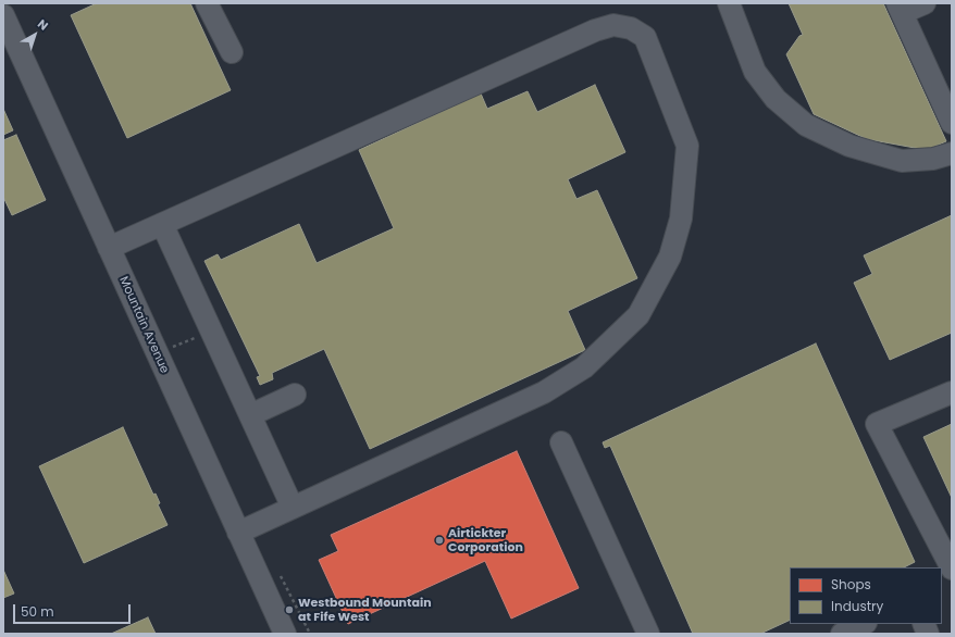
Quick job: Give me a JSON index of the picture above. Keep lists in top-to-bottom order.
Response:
{
  "streets": {
    "street": ["Mountain Avenue"]
  },
  "places": ["Airtickter Corporation", "Westbound Mountain at Fife West"],
  "legend": ["Shops", "Industry"],
  "scale_bar": "50 m",
  "north": "top right"
}
